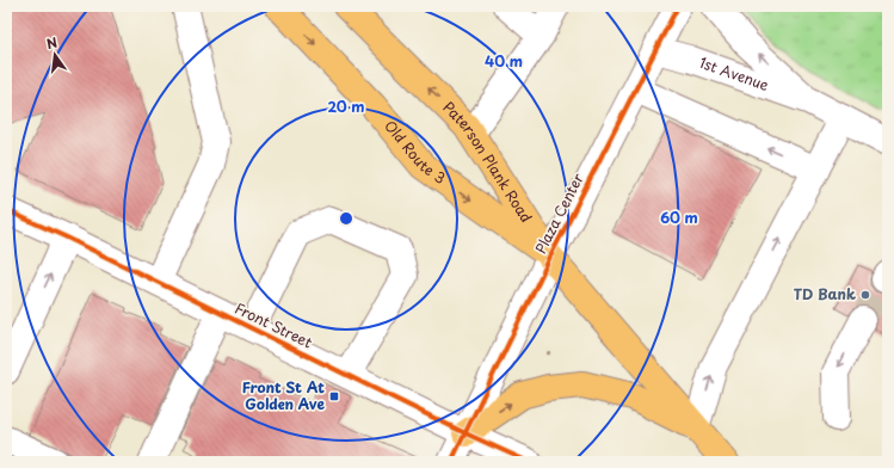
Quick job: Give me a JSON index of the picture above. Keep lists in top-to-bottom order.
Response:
{
  "streets": {
    "main road": ["Old Route 3", "Paterson Plank Road"],
    "street": ["1st Avenue", "Plaza Center", "Front Street"]
  },
  "crossings": [
    ["1st Avenue", "Plaza Center"],
    ["Old Route 3", "Paterson Plank Road"],
    ["Old Route 3", "Plaza Center"],
    ["Paterson Plank Road", "Plaza Center"],
    ["Plaza Center", "Front Street"]
  ],
  "one_way": ["Old Route 3"],
  "places": {
    "other": ["TD Bank"],
    "transit": ["Front St At Golden Ave"]
  },
  "north": "top",
  "rings": ["40 m", "20 m", "60 m"]
}
